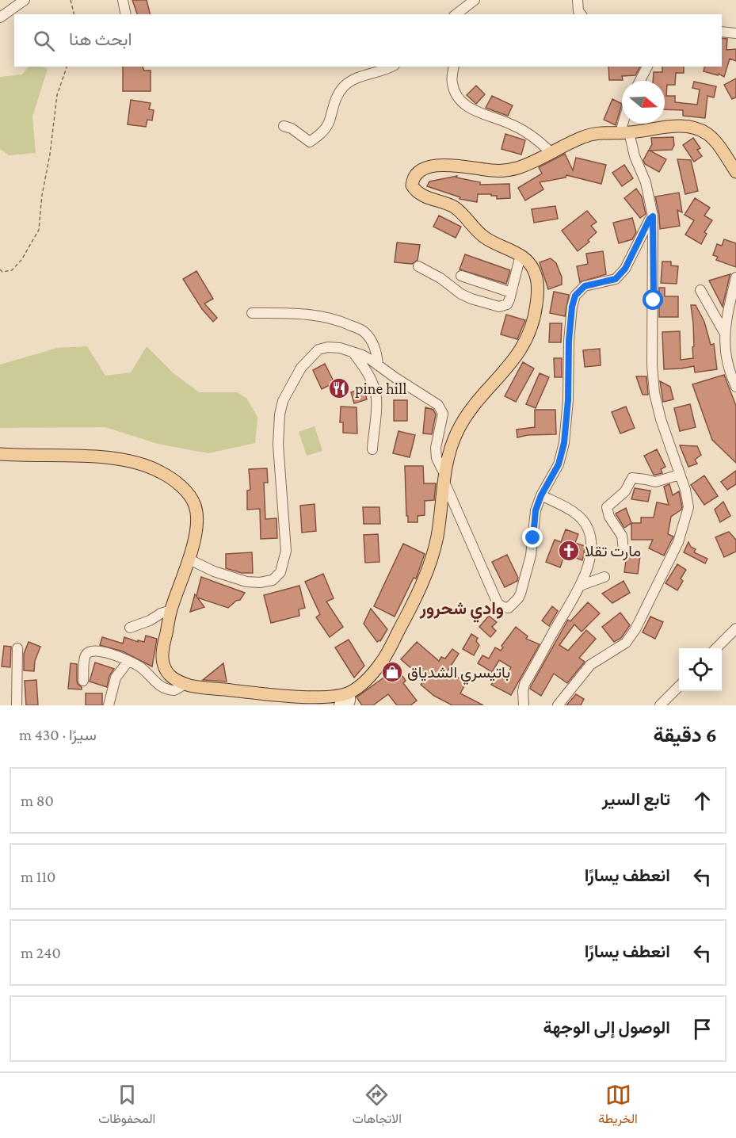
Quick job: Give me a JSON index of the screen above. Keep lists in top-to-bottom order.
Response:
{
  "districts": ["وادي شحرور"],
  "places": {
    "restaurant": ["pine hill"],
    "church": ["مارت تقلا"],
    "shop": ["باتيسري الشدياق"]
  },
  "north": "right",
  "page": {
    "search": "ابحث هنا",
    "heading": ["6 دقيقة", "سيرًا · 430 m"],
    "list": [
      ["تابع السير", "80 m"],
      ["انعطف يسارًا", "110 m"],
      ["انعطف يسارًا", "240 m"],
      "الوصول إلى الوجهة"
    ],
    "nav": ["الخريطة", "الاتجاهات", "المحفوظات"]
  }
}
